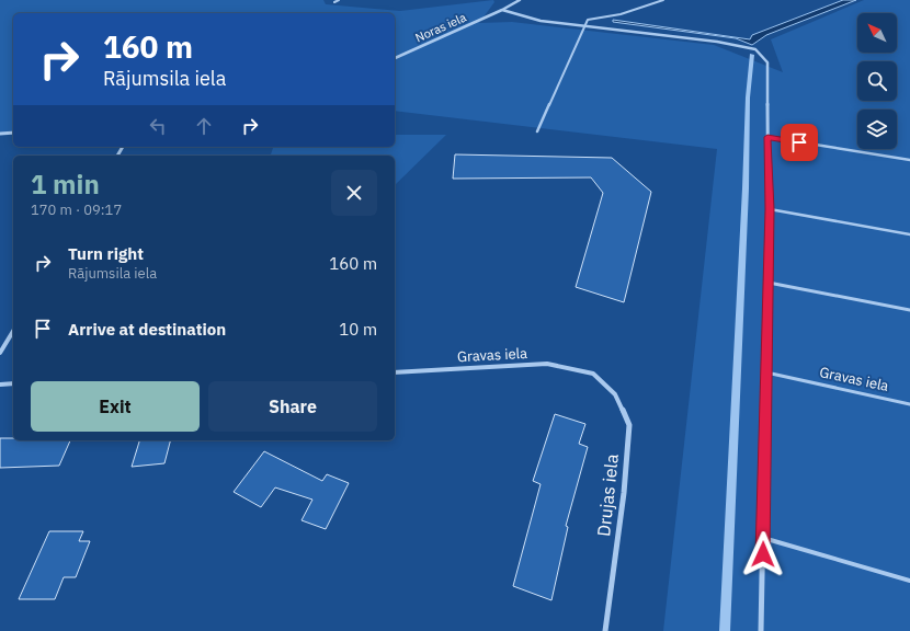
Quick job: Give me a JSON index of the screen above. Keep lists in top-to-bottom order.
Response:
{
  "streets": {
    "street": ["Noras iela", "Gravas iela", "Drujas iela"]
  },
  "crossings": [
    ["Gravas iela", "Drujas iela"]
  ],
  "north": "top left",
  "page": {
    "turn": ["160 m", "Rājumsila iela"],
    "heading": ["1 min", "170 m · 09:17"],
    "list": [
      {
        "name": "Turn right",
        "note": "Rājumsila iela",
        "value": "160 m"
      },
      {
        "name": "Arrive at destination",
        "value": "10 m"
      }
    ],
    "buttons": ["Exit", "Share"]
  }
}
